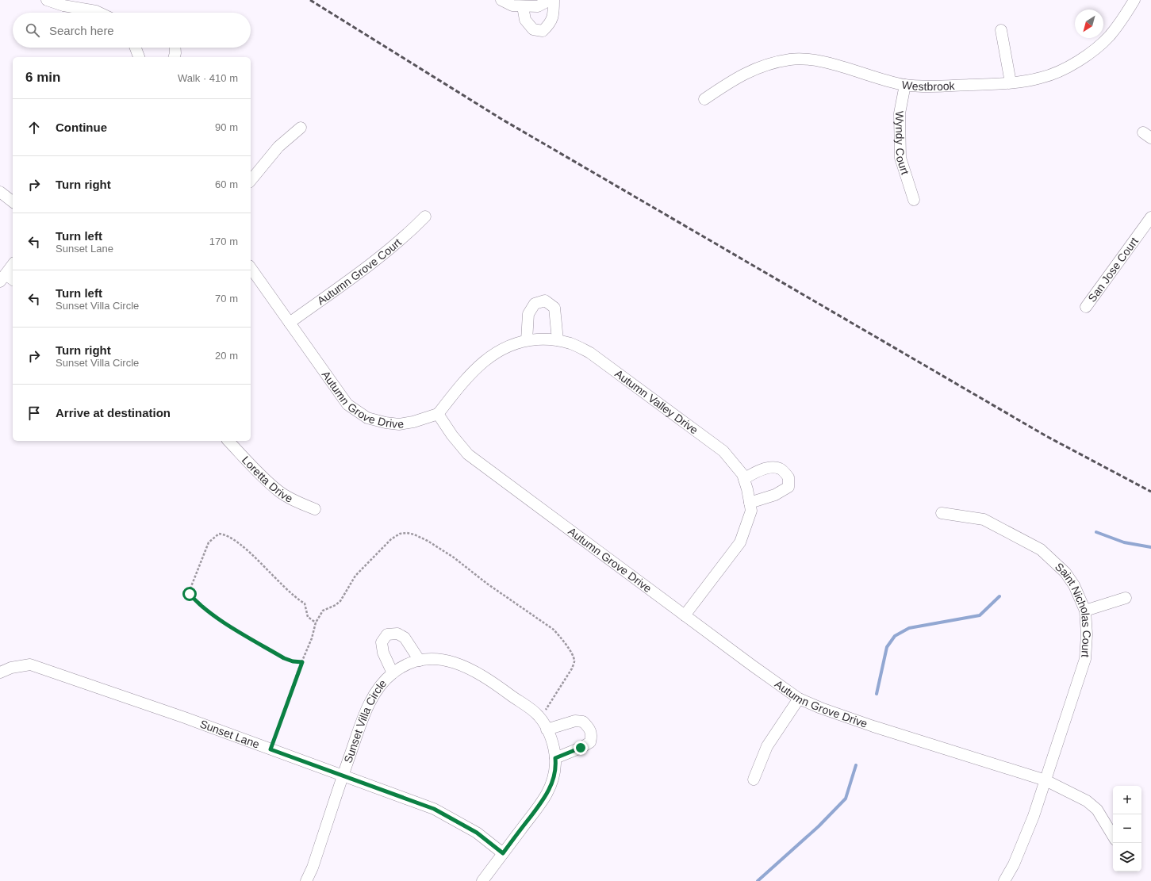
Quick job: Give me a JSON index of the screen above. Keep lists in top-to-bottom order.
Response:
{
  "streets": {
    "street": [
      "Westbrook",
      "Wyndy Court",
      "San Jose Court",
      "Autumn Grove Court",
      "Autumn Grove Drive",
      "Autumn Valley Drive",
      "Loretta Drive",
      "Saint Nicholas Court",
      "Sunset Villa Circle",
      "Sunset Lane"
    ]
  },
  "crossings": [
    ["Westbrook", "Wyndy Court"],
    ["Autumn Grove Court", "Autumn Grove Drive"],
    ["Autumn Grove Drive", "Autumn Valley Drive"],
    ["Autumn Grove Drive", "Saint Nicholas Court"],
    ["Sunset Villa Circle", "Sunset Lane"]
  ],
  "north": "bottom left",
  "page": {
    "search": "Search here",
    "heading": ["6 min", "Walk · 410 m"],
    "list": [
      ["Continue", "90 m"],
      ["Turn right", "60 m"],
      ["Turn left", "Sunset Lane", "170 m"],
      ["Turn left", "Sunset Villa Circle", "70 m"],
      ["Turn right", "Sunset Villa Circle", "20 m"],
      "Arrive at destination"
    ],
    "map_buttons": ["+", "−"]
  }
}
